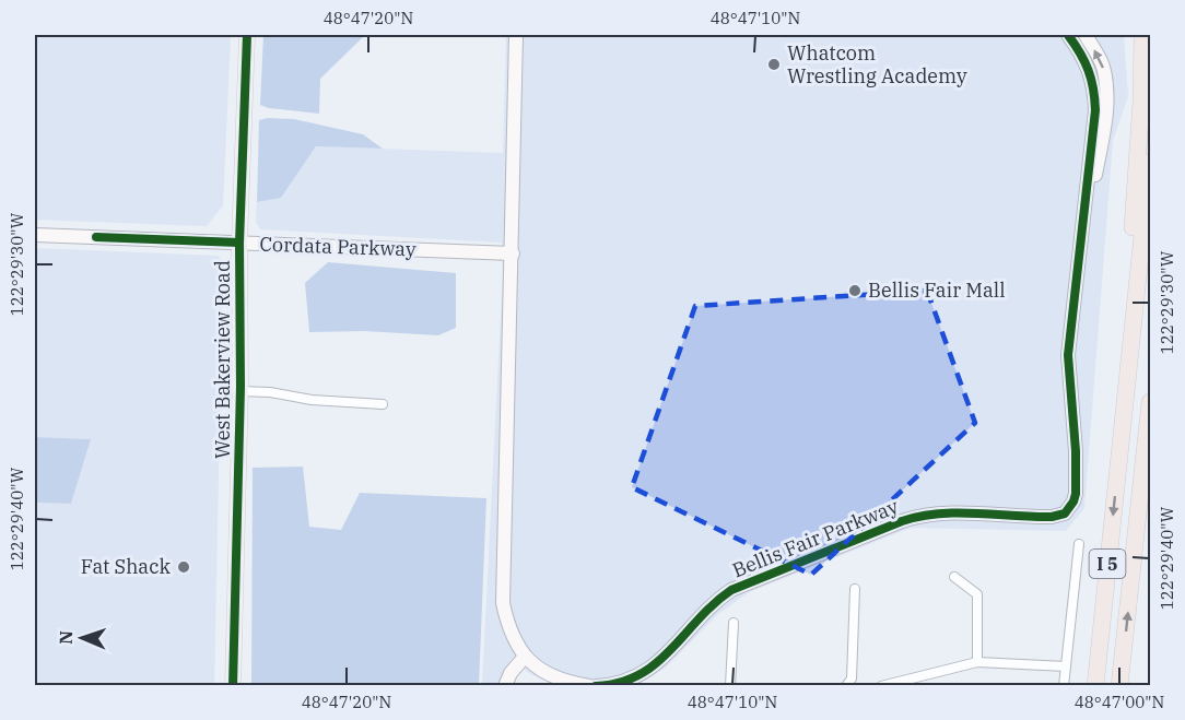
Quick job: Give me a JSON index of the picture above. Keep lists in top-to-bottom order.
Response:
{
  "streets": {
    "highway": ["I 5"],
    "main road": ["West Bakerview Road"],
    "street": ["Cordata Parkway", "Bellis Fair Parkway"]
  },
  "crossings": [
    ["Cordata Parkway", "West Bakerview Road"]
  ],
  "places": ["Whatcom Wrestling Academy", "Bellis Fair Mall", "Fat Shack"],
  "north": "left",
  "coordinates": [
    "48°47'20\"N",
    "48°47'10\"N",
    "122°29'30\"W",
    "122°29'40\"W",
    "48°47'00\"N"
  ]
}
